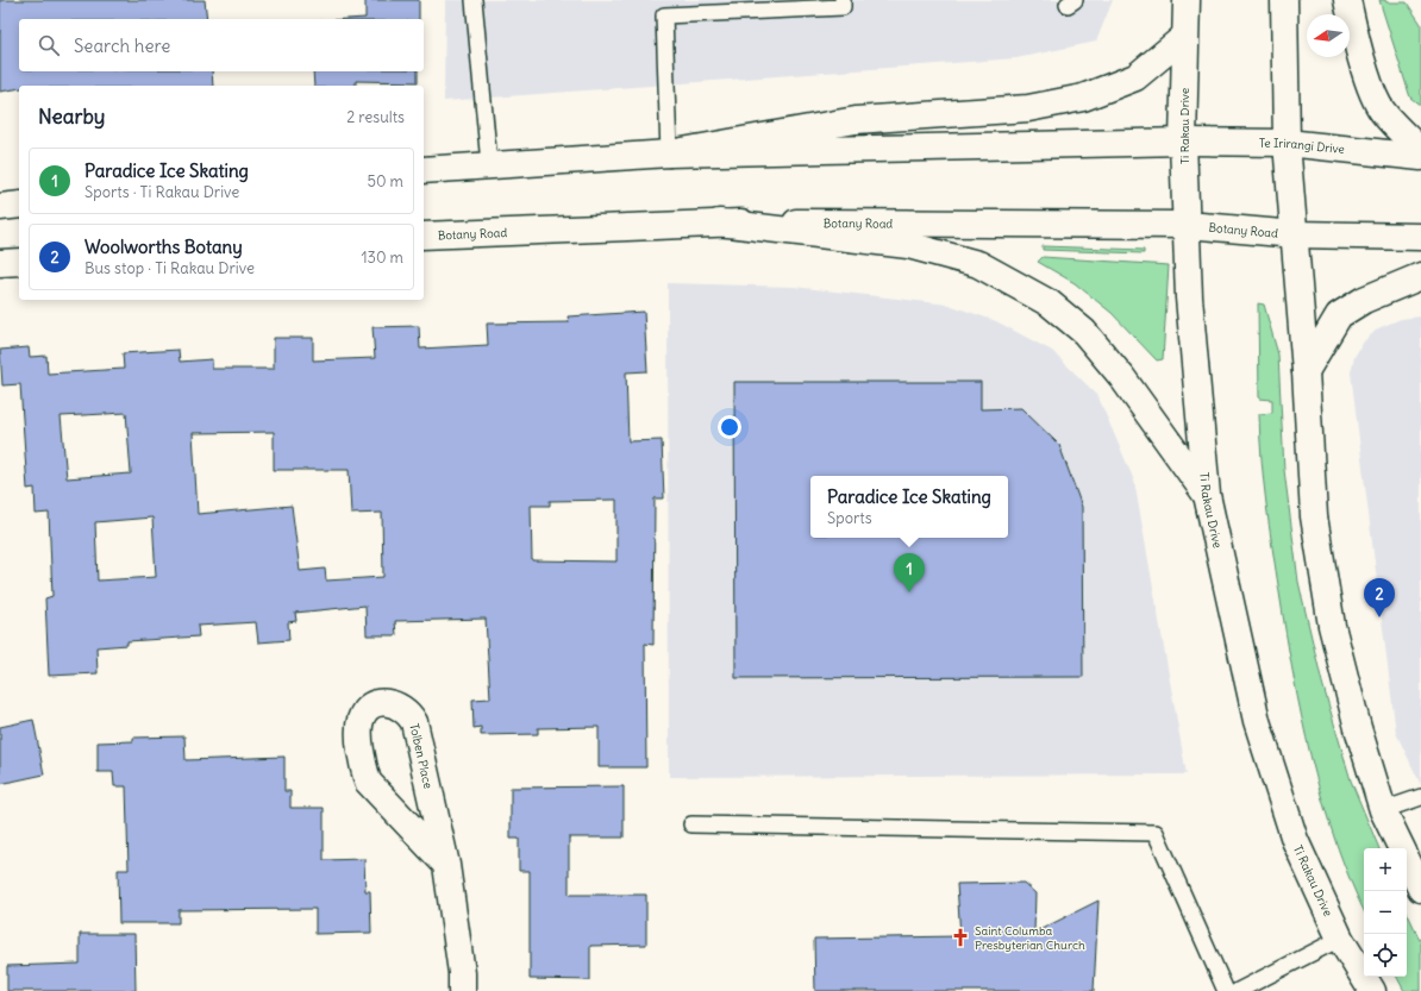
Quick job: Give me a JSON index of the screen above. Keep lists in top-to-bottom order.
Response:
{
  "streets": {
    "main road": [
      "Ti Rakau Drive",
      "Te Irirangi Drive",
      "Botany Road",
      "Tolben Place"
    ]
  },
  "crossings": [
    ["Ti Rakau Drive", "Te Irirangi Drive"],
    ["Ti Rakau Drive", "Botany Road"]
  ],
  "places": {
    "church": ["Saint Columba Presbyterian Church"]
  },
  "north": "left",
  "page": {
    "search": "Search here",
    "heading": ["Nearby", "2 results"],
    "list": [
      {
        "mark": "1",
        "name": "Paradice Ice Skating",
        "note": "Sports · Ti Rakau Drive",
        "value": "50 m"
      },
      {
        "mark": "2",
        "name": "Woolworths Botany",
        "note": "Bus stop · Ti Rakau Drive",
        "value": "130 m"
      }
    ],
    "popup": ["Paradice Ice Skating", "Sports"],
    "pins": ["1", "2"],
    "map_buttons": ["+", "−"]
  }
}
